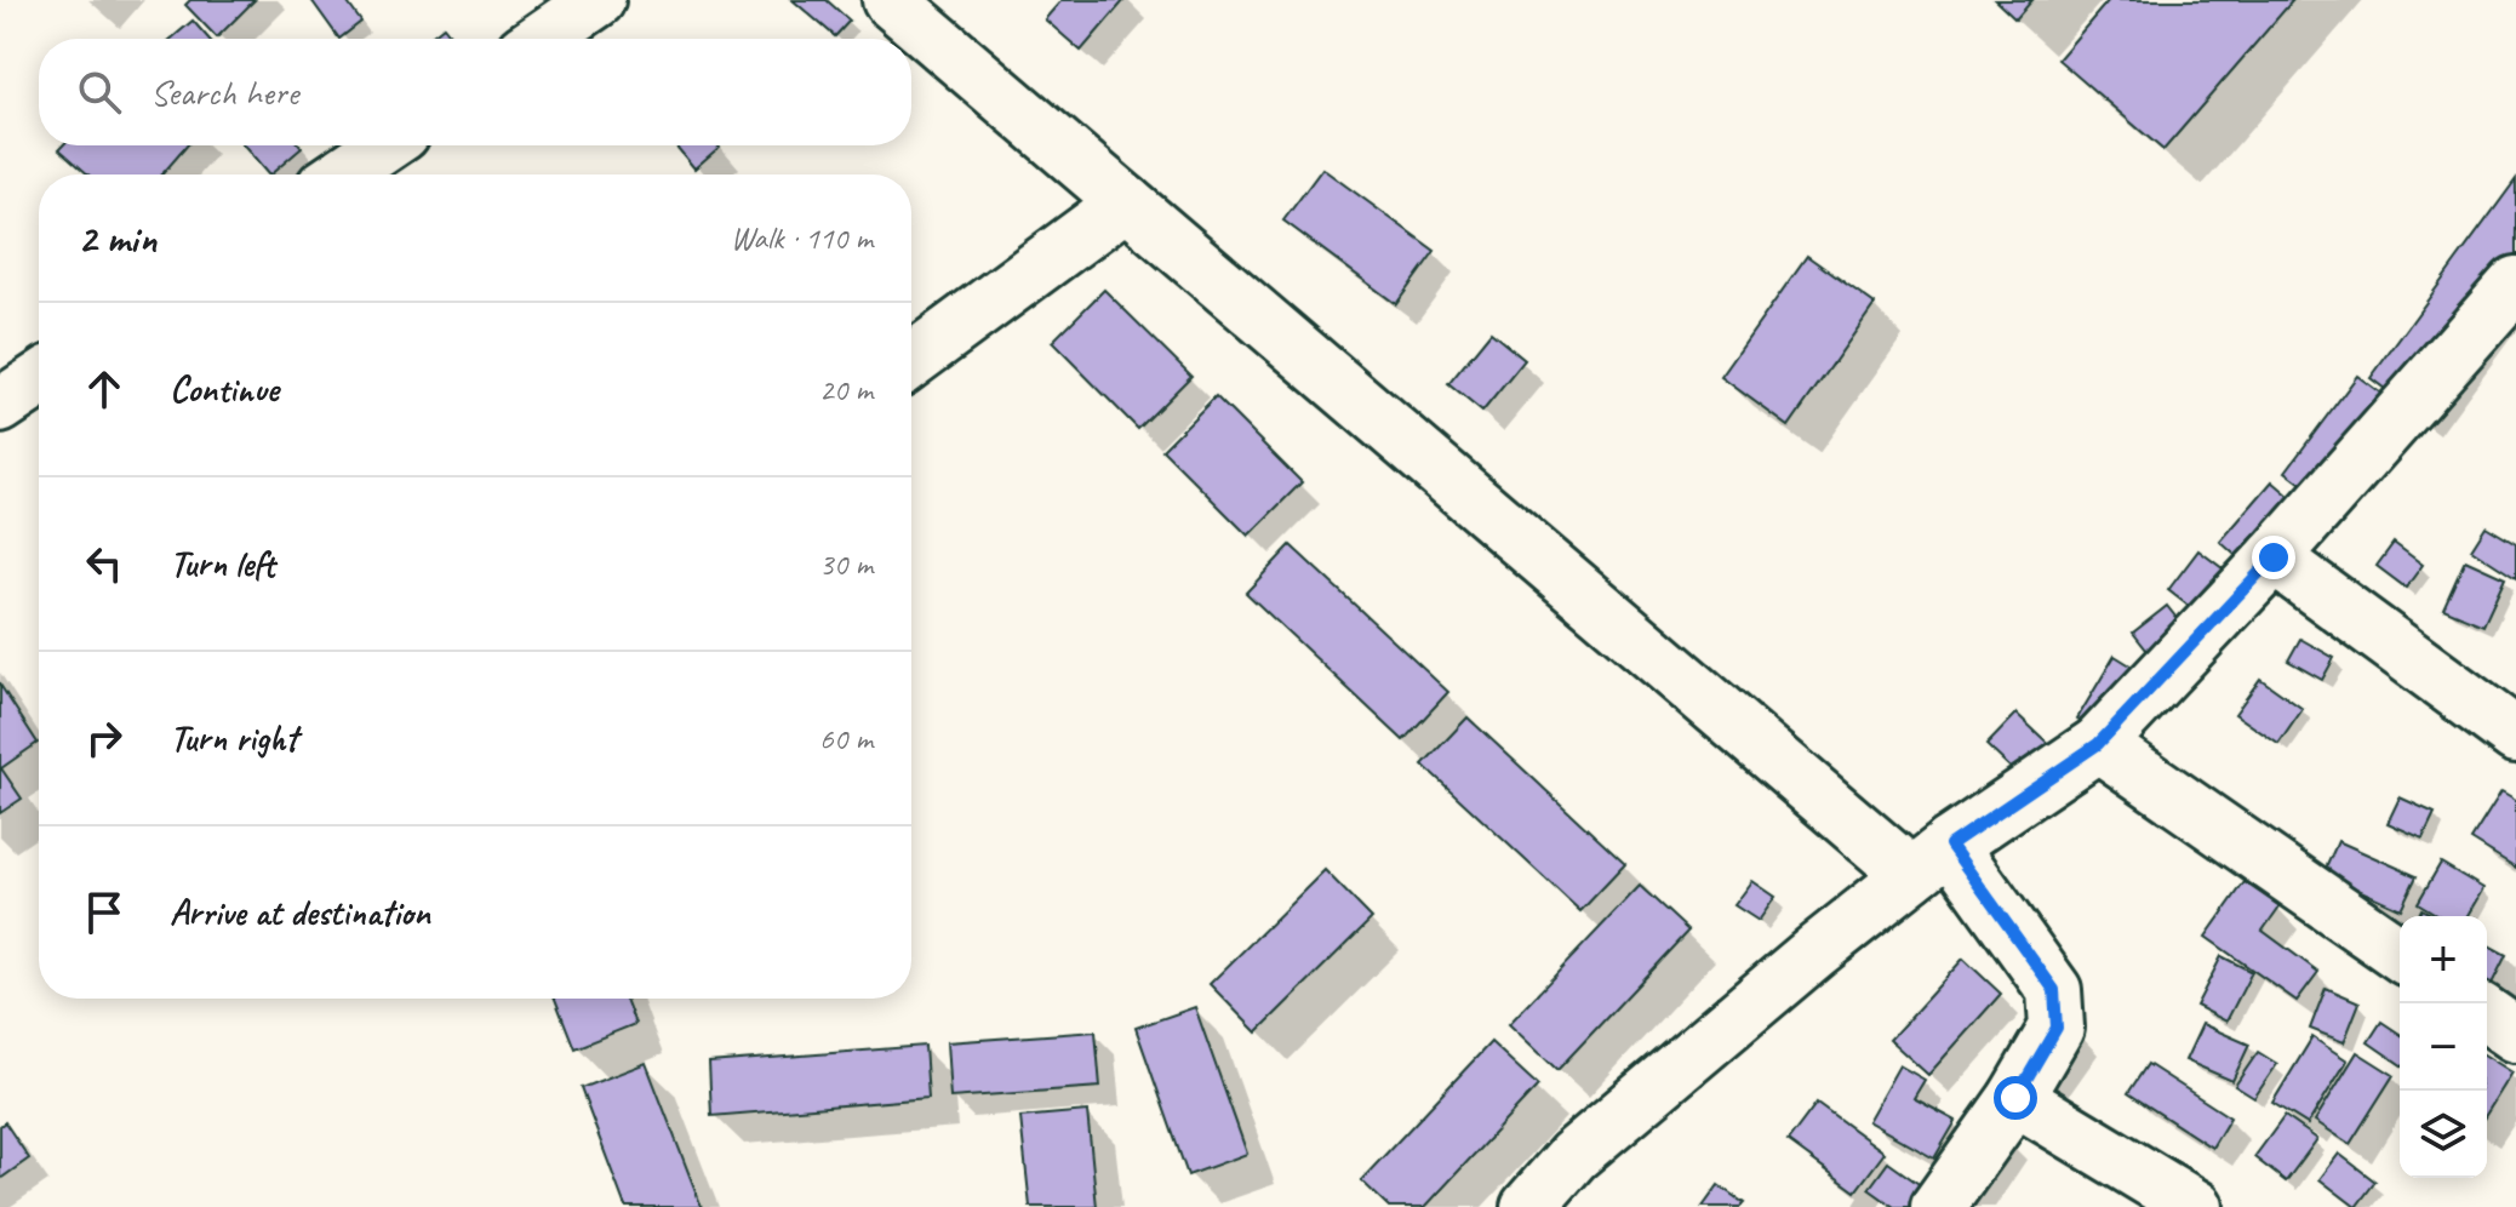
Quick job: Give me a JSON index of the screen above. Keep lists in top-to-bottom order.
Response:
{
  "page": {
    "search": "Search here",
    "heading": ["2 min", "Walk · 110 m"],
    "list": [
      ["Continue", "20 m"],
      ["Turn left", "30 m"],
      ["Turn right", "60 m"],
      "Arrive at destination"
    ],
    "map_buttons": ["+", "−"]
  }
}
